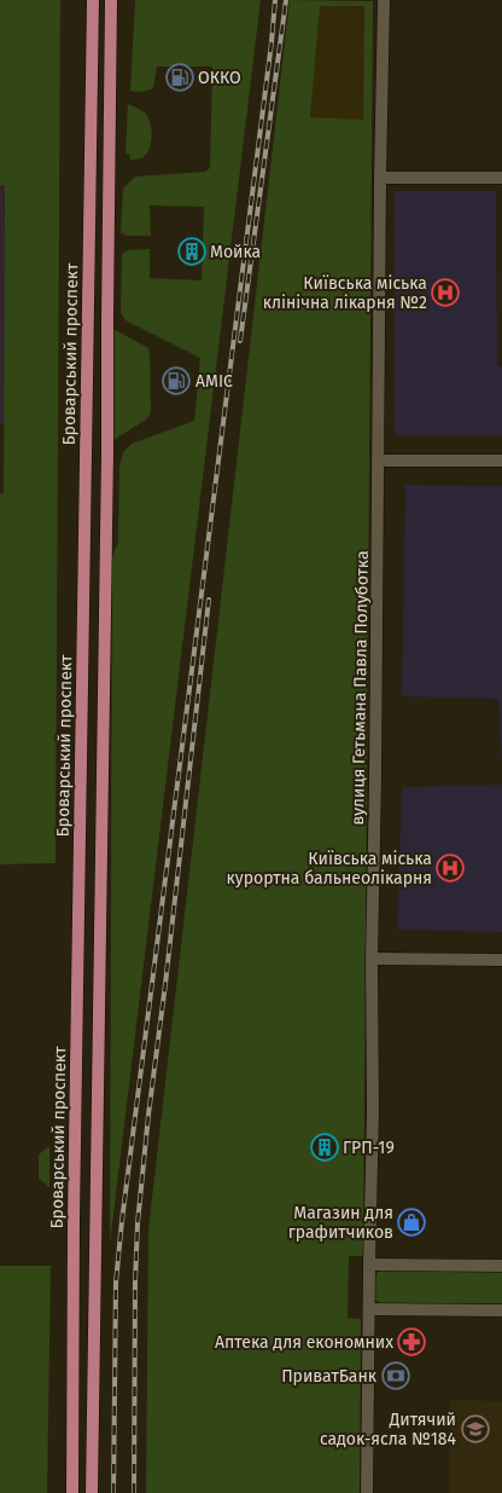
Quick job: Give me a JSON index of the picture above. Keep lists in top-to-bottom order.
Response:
{
  "streets": {
    "main road": ["Броварський проспект"],
    "street": ["вулиця Гетьмана Павла Полуботка"]
  },
  "places": {
    "fuel station": ["ОККО", "AMIC"],
    "building": ["Мойка", "ГРП-19"],
    "hospital": ["Київська міська клінічна лікарня №2", "Київська міська курортна бальнеолікарня"],
    "shop": ["Магазин для графитчиков"],
    "pharmacy": ["Аптека для економних"],
    "bank": ["ПриватБанк"],
    "school or university": ["Дитячий садок-ясла №184"]
  }
}
